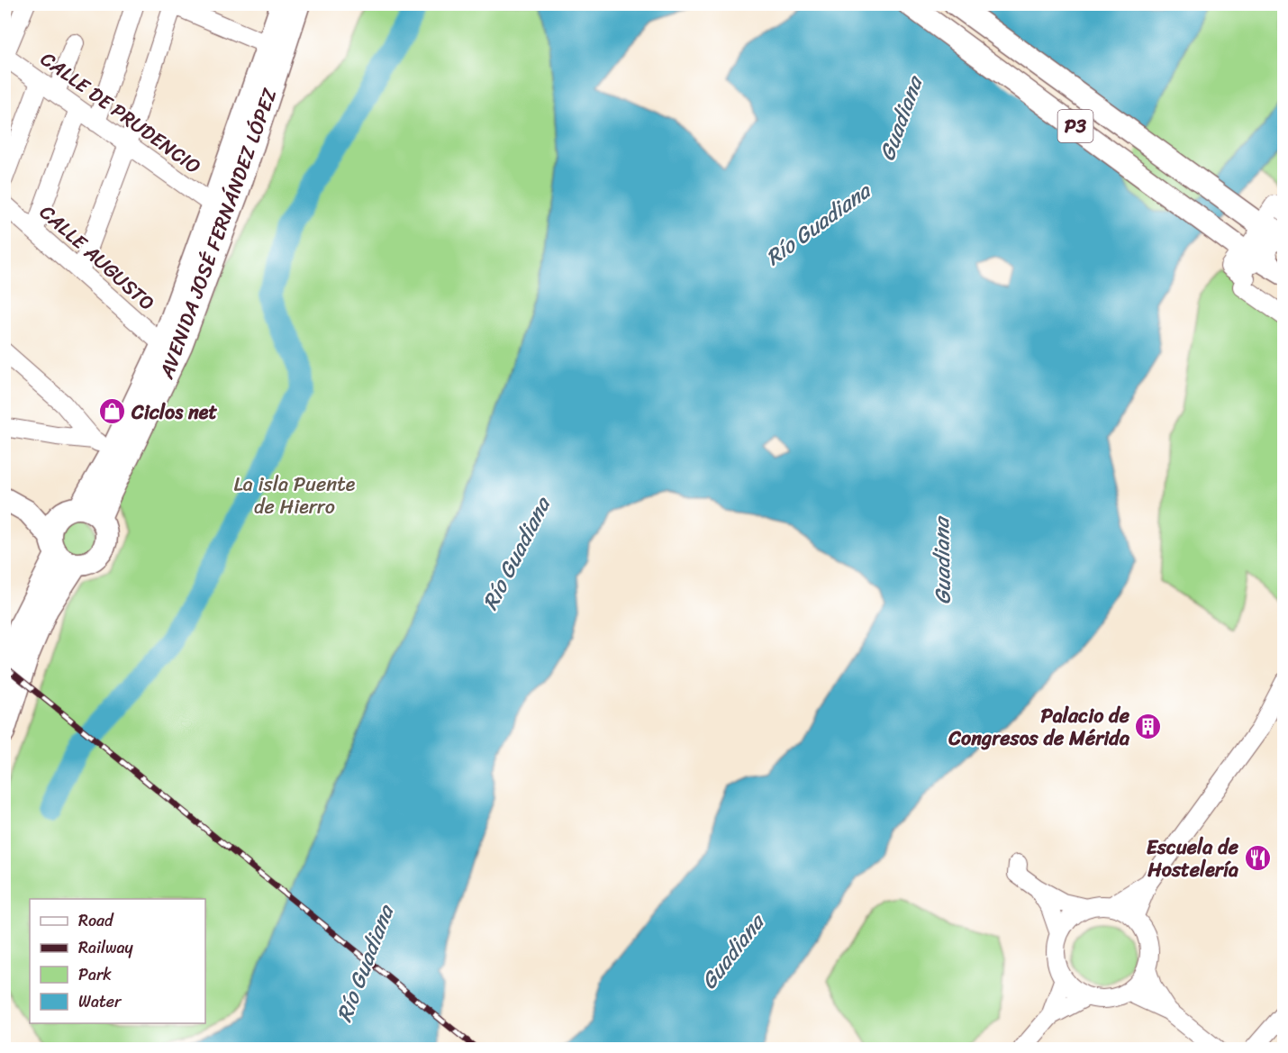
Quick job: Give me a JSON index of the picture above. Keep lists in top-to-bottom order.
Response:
{
  "streets": {
    "main road": ["P3", "AVENIDA JOSÉ FERNÁNDEZ LÓPEZ"],
    "street": ["CALLE DE PRUDENCIO", "CALLE AUGUSTO"]
  },
  "crossings": [
    ["CALLE DE PRUDENCIO", "AVENIDA JOSÉ FERNÁNDEZ LÓPEZ"],
    ["AVENIDA JOSÉ FERNÁNDEZ LÓPEZ", "CALLE AUGUSTO"]
  ],
  "water": ["Guadiana", "Río Guadiana"],
  "parks": ["La isla Puente de Hierro"],
  "places": {
    "shop": ["Ciclos net"],
    "building": ["Palacio de Congresos de Mérida"],
    "restaurant": ["Escuela de Hostelería"]
  },
  "legend": [
    "Road",
    "Railway",
    "Park",
    "Water"
  ]
}
